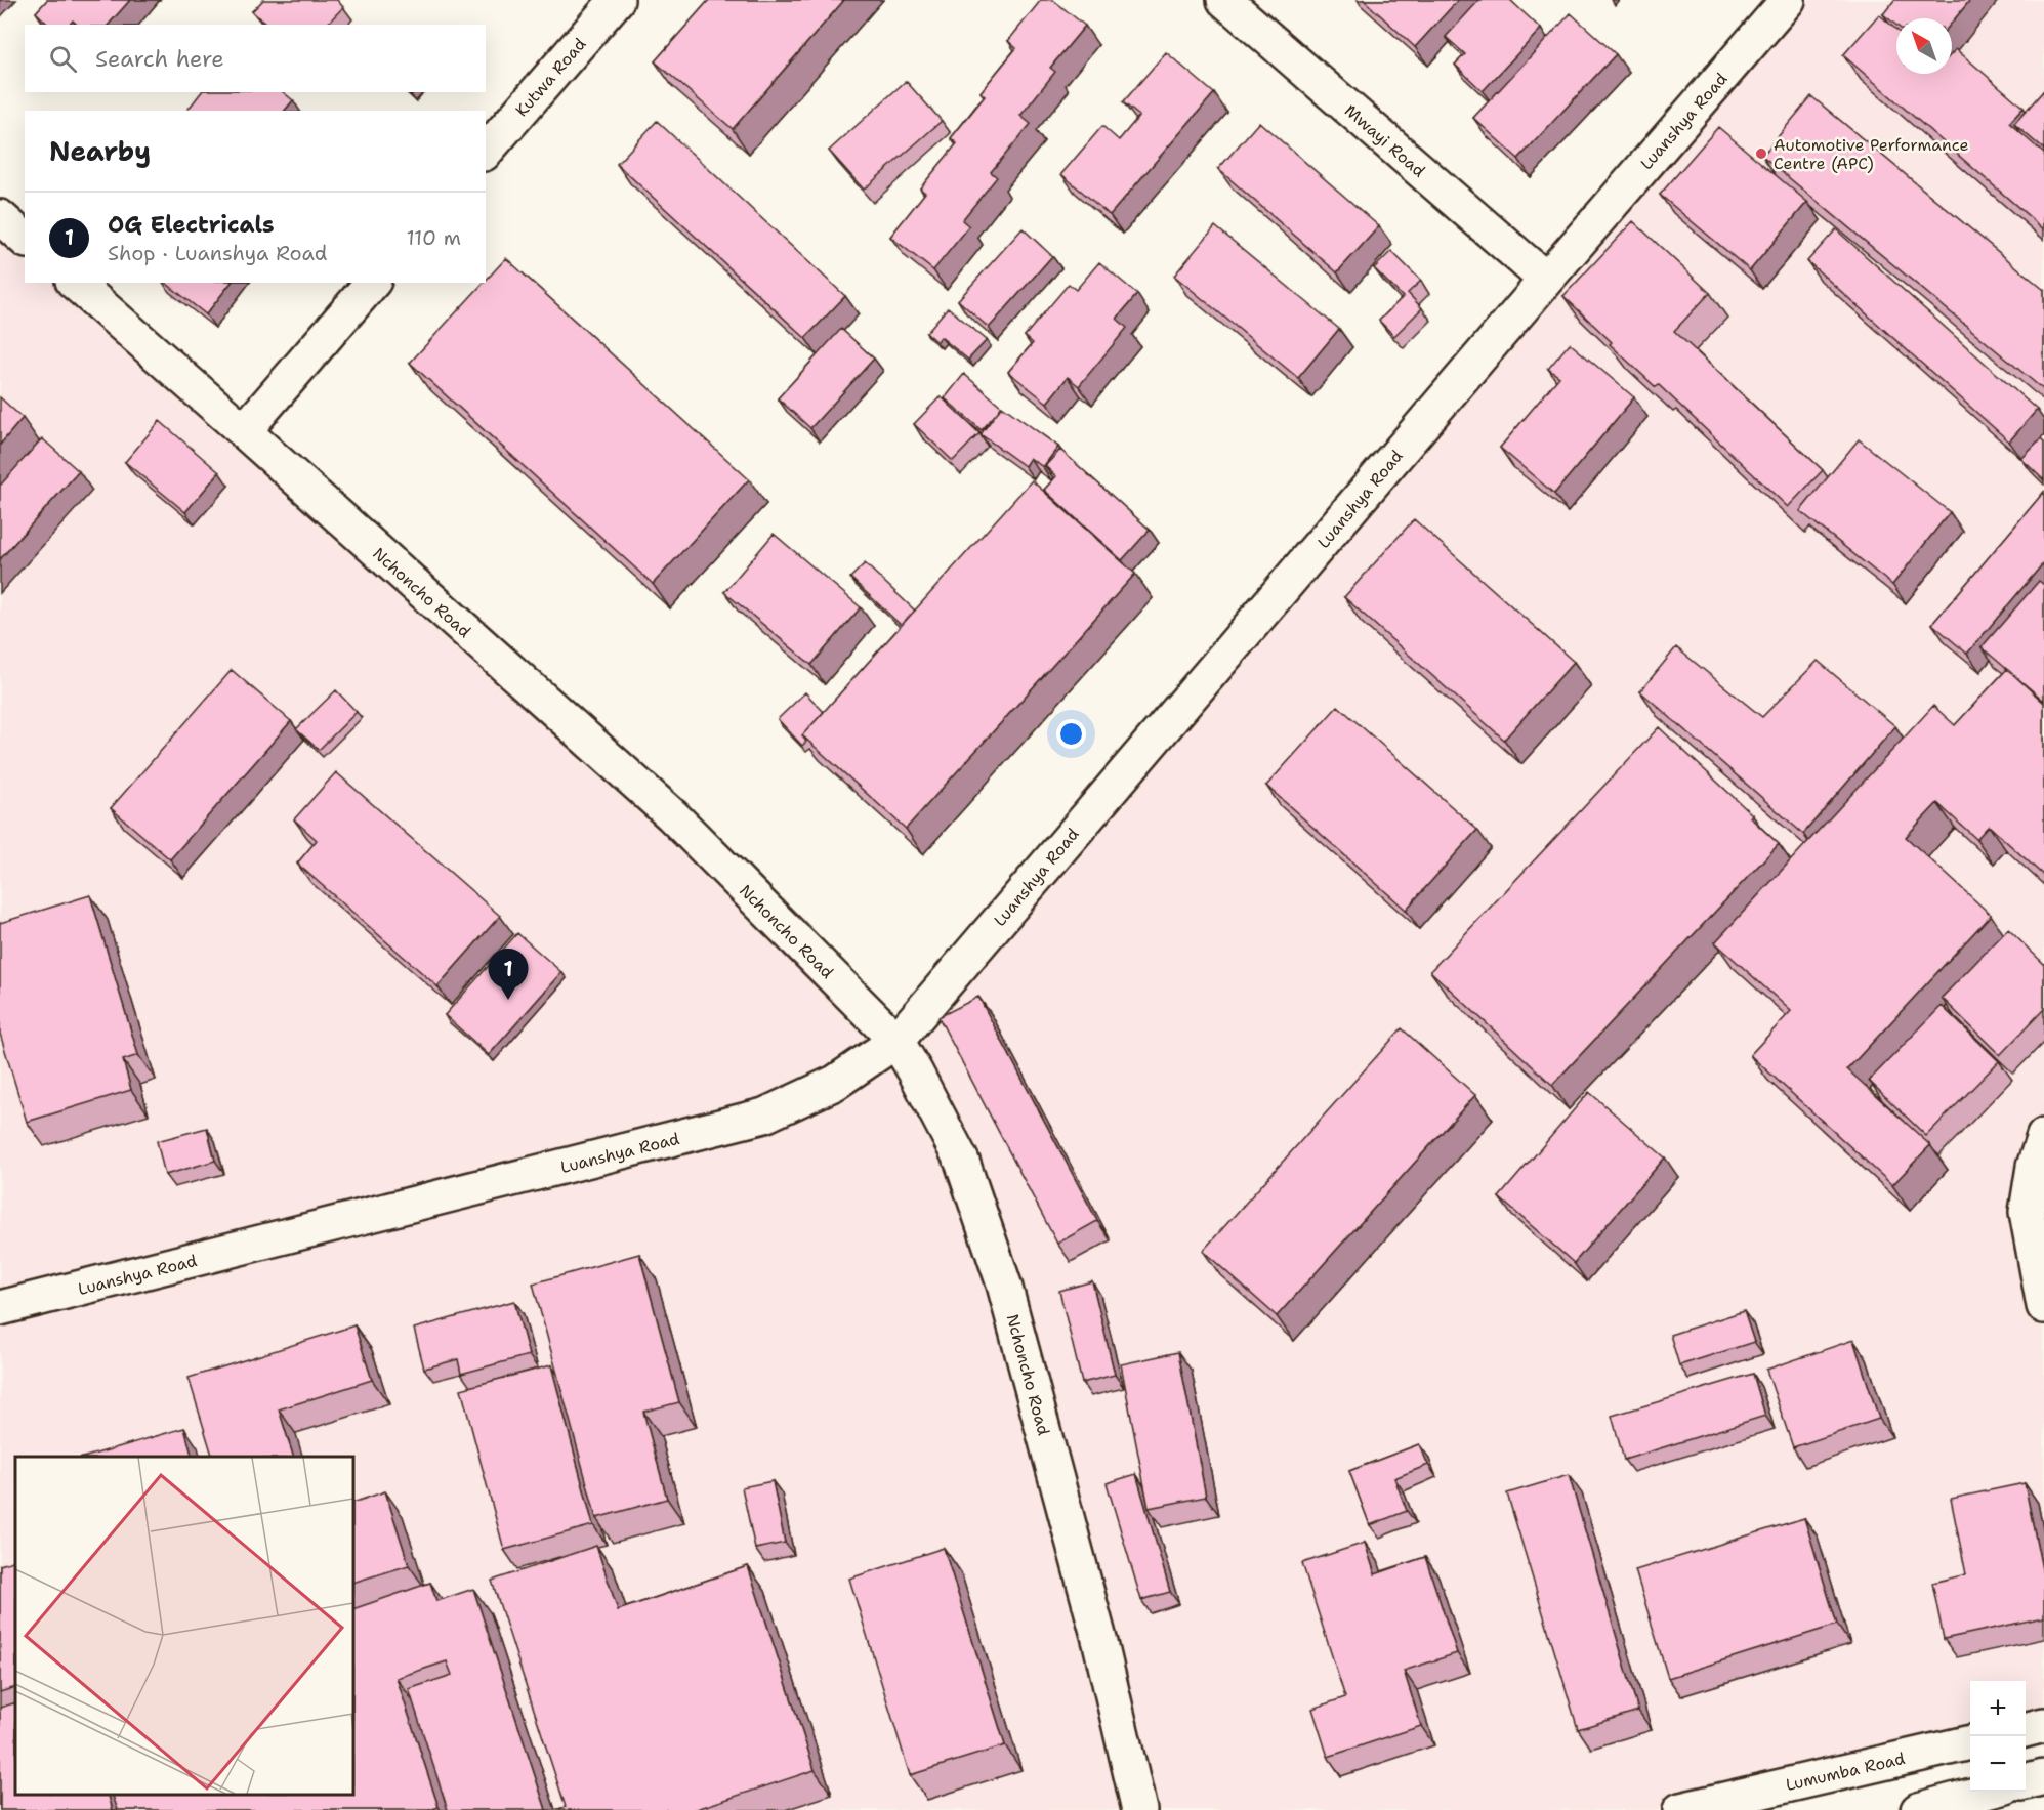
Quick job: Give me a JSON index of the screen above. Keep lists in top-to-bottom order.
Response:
{
  "streets": {
    "street": [
      "Kutwa Road",
      "Luanshya Road",
      "Mwayi Road",
      "Nchoncho Road",
      "Lumumba Road"
    ]
  },
  "crossings": [
    ["Luanshya Road", "Mwayi Road"],
    ["Luanshya Road", "Nchoncho Road"]
  ],
  "places": ["Automotive Performance Centre (APC)"],
  "north": "top left",
  "page": {
    "search": "Search here",
    "heading": "Nearby",
    "list": [
      {
        "mark": "1",
        "name": "OG Electricals",
        "note": "Shop · Luanshya Road",
        "value": "110 m"
      }
    ],
    "pins": "1",
    "map_buttons": ["+", "−"]
  }
}
